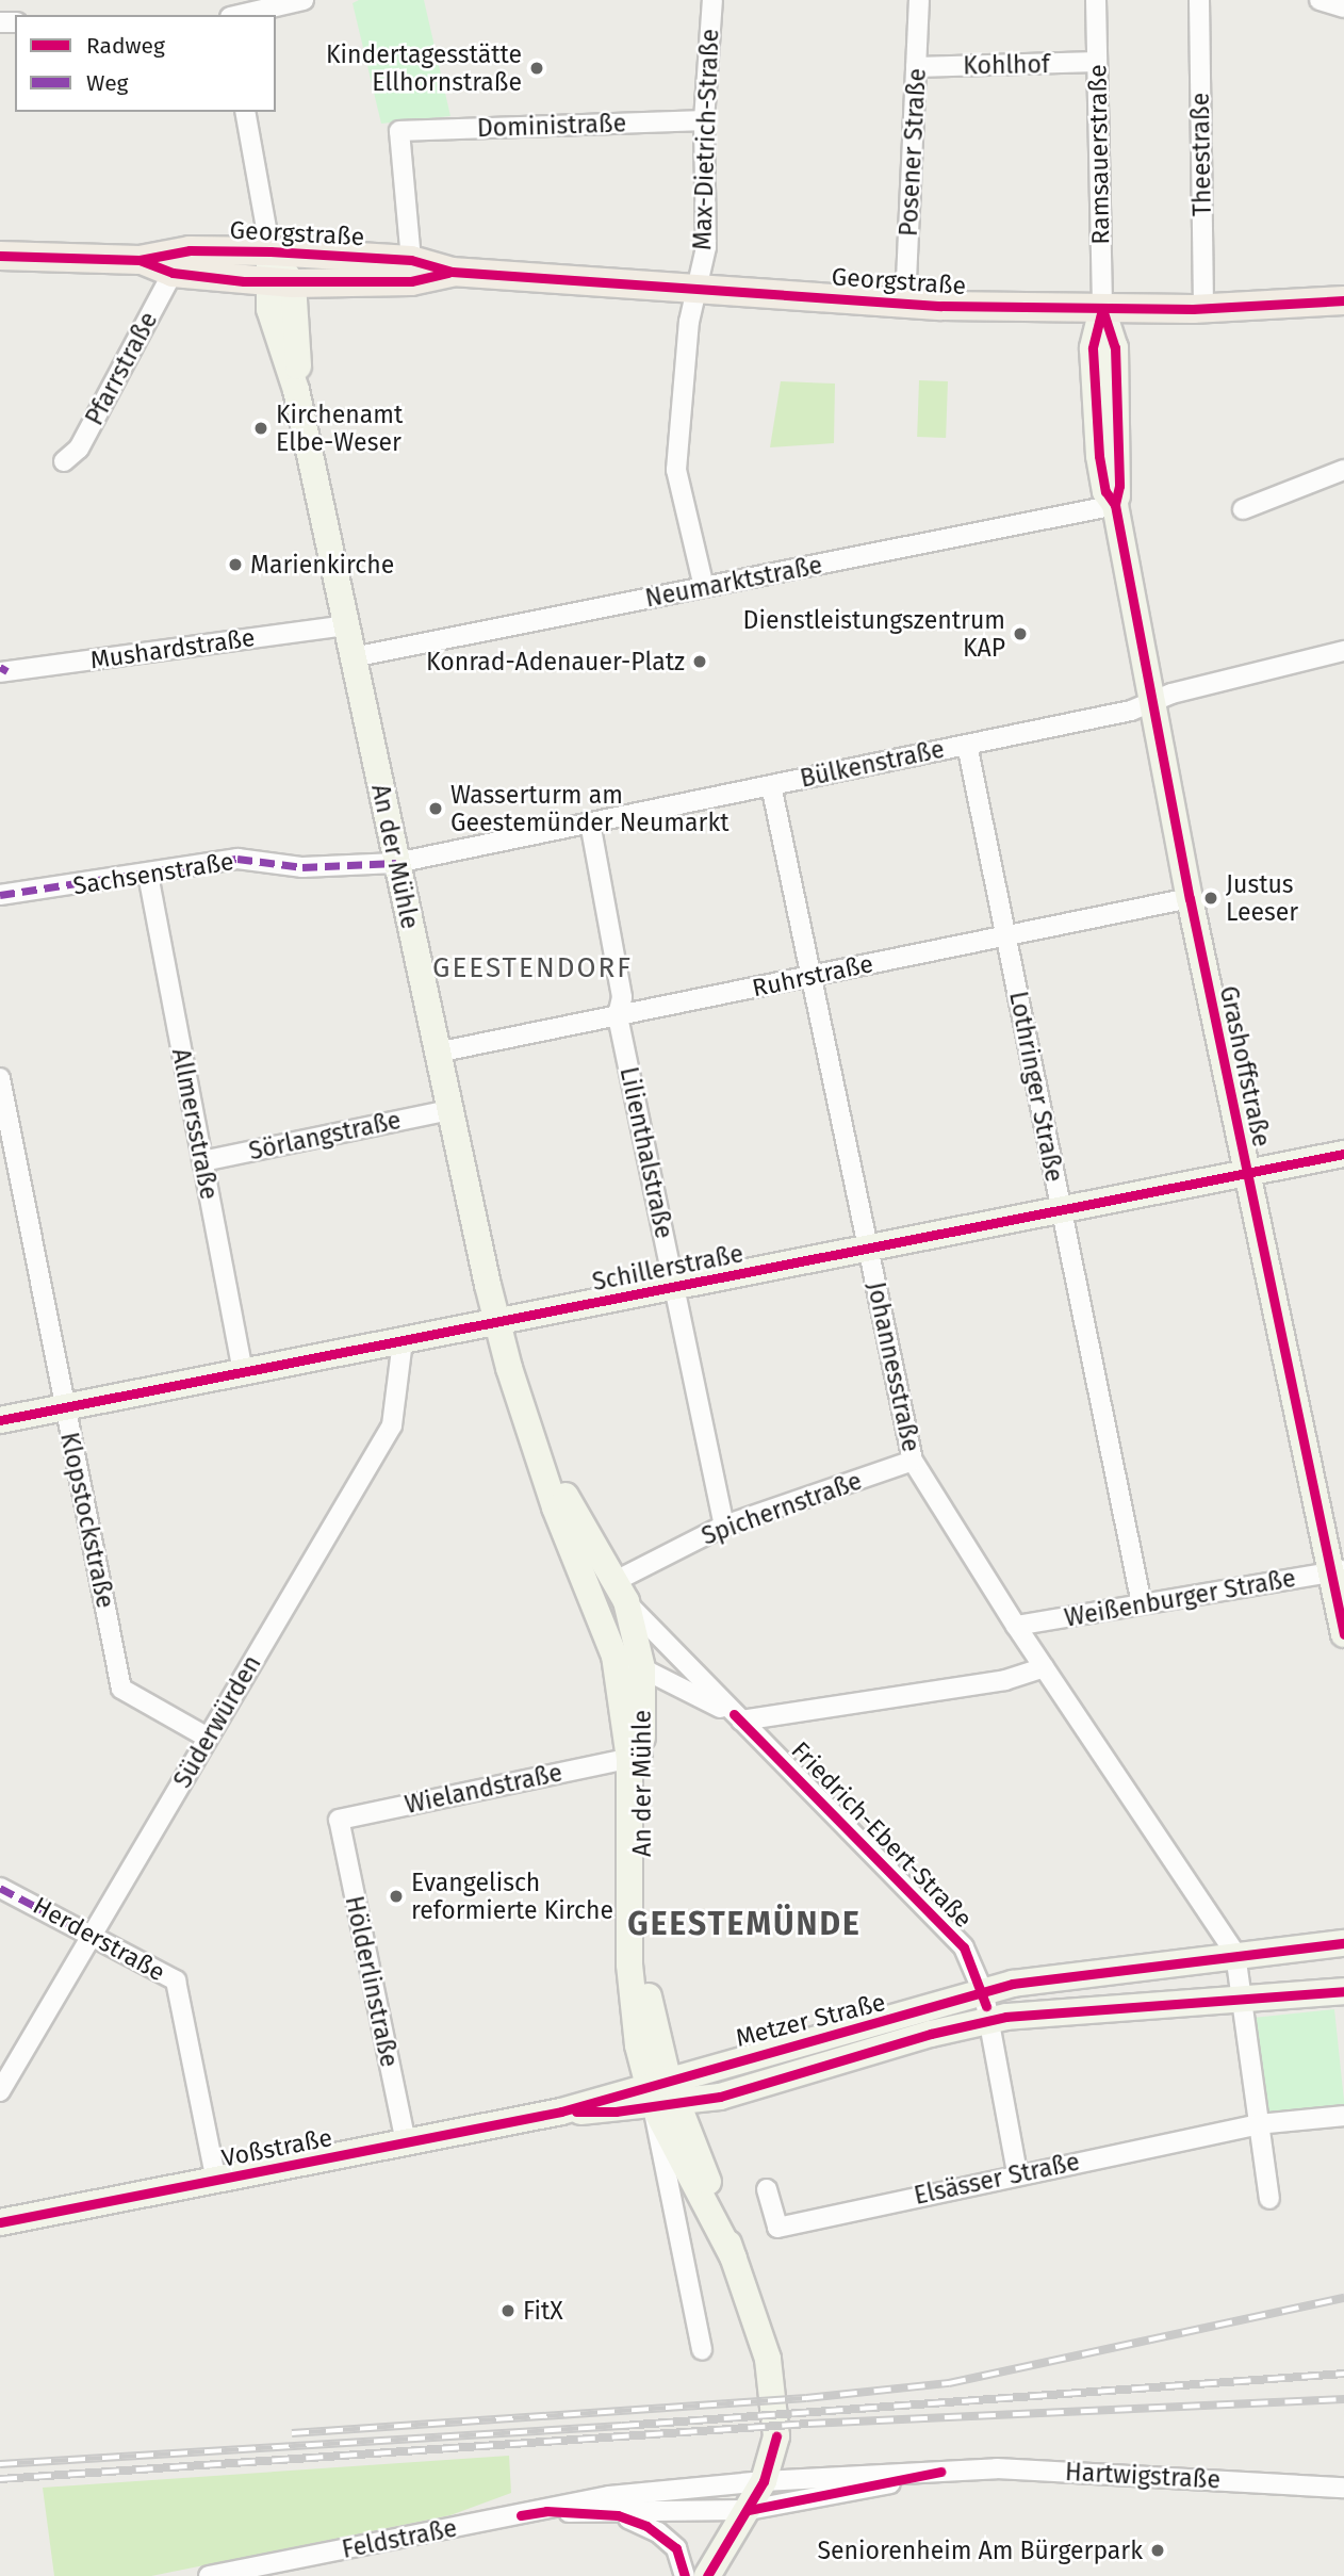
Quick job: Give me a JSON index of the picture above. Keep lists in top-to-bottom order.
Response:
{
  "streets": {
    "main road": [
      "Georgstraße",
      "An der Mühle",
      "Grashoffstraße",
      "Schillerstraße",
      "Metzer Straße",
      "Voßstraße"
    ],
    "street": [
      "Kohlhof",
      "Doministraße",
      "Max-Dietrich-Straße",
      "Posener Straße",
      "Ramsauerstraße",
      "Theestraße",
      "Pfarrstraße",
      "Neumarktstraße",
      "Mushardstraße",
      "Bülkenstraße",
      "Sachsenstraße",
      "Ruhrstraße",
      "Lothringer Straße",
      "Allmersstraße",
      "Sörlangstraße",
      "Lilienthalstraße",
      "Johannesstraße",
      "Spichernstraße",
      "Klopstockstraße",
      "Weißenburger Straße",
      "Süderwürden",
      "Wielandstraße",
      "Friedrich-Ebert-Straße",
      "Herderstraße",
      "Hölderlinstraße",
      "Elsässer Straße",
      "Hartwigstraße",
      "Feldstraße"
    ]
  },
  "crossings": [
    ["Kohlhof", "Posener Straße"],
    ["Kohlhof", "Ramsauerstraße"],
    ["Doministraße", "Max-Dietrich-Straße"],
    ["Doministraße", "Georgstraße"],
    ["Max-Dietrich-Straße", "Georgstraße"],
    ["Max-Dietrich-Straße", "Neumarktstraße"],
    ["Posener Straße", "Georgstraße"],
    ["Ramsauerstraße", "Georgstraße"],
    ["Ramsauerstraße", "Grashoffstraße"],
    ["Theestraße", "Georgstraße"],
    ["Georgstraße", "Pfarrstraße"],
    ["Georgstraße", "An der Mühle"],
    ["Georgstraße", "Grashoffstraße"],
    ["Neumarktstraße", "An der Mühle"],
    ["Neumarktstraße", "Grashoffstraße"],
    ["Mushardstraße", "An der Mühle"],
    ["Bülkenstraße", "An der Mühle"],
    ["Bülkenstraße", "Sachsenstraße"],
    ["Bülkenstraße", "Grashoffstraße"],
    ["Bülkenstraße", "Lothringer Straße"],
    ["Bülkenstraße", "Lilienthalstraße"],
    ["Bülkenstraße", "Johannesstraße"],
    ["An der Mühle", "Sachsenstraße"],
    ["An der Mühle", "Ruhrstraße"],
    ["An der Mühle", "Sörlangstraße"],
    ["An der Mühle", "Schillerstraße"],
    ["An der Mühle", "Spichernstraße"],
    ["An der Mühle", "Wielandstraße"],
    ["An der Mühle", "Friedrich-Ebert-Straße"],
    ["An der Mühle", "Metzer Straße"],
    ["An der Mühle", "Voßstraße"],
    ["An der Mühle", "Hartwigstraße"],
    ["An der Mühle", "Feldstraße"],
    ["Sachsenstraße", "Allmersstraße"],
    ["Ruhrstraße", "Grashoffstraße"],
    ["Ruhrstraße", "Lothringer Straße"],
    ["Ruhrstraße", "Lilienthalstraße"],
    ["Ruhrstraße", "Johannesstraße"],
    ["Grashoffstraße", "Schillerstraße"],
    ["Grashoffstraße", "Weißenburger Straße"],
    ["Lothringer Straße", "Schillerstraße"],
    ["Lothringer Straße", "Weißenburger Straße"],
    ["Allmersstraße", "Sörlangstraße"],
    ["Allmersstraße", "Schillerstraße"],
    ["Lilienthalstraße", "Schillerstraße"],
    ["Lilienthalstraße", "Spichernstraße"],
    ["Schillerstraße", "Johannesstraße"],
    ["Schillerstraße", "Klopstockstraße"],
    ["Schillerstraße", "Süderwürden"],
    ["Johannesstraße", "Spichernstraße"],
    ["Johannesstraße", "Weißenburger Straße"],
    ["Spichernstraße", "Friedrich-Ebert-Straße"],
    ["Klopstockstraße", "Süderwürden"],
    ["Süderwürden", "Herderstraße"],
    ["Wielandstraße", "Hölderlinstraße"],
    ["Friedrich-Ebert-Straße", "Metzer Straße"],
    ["Friedrich-Ebert-Straße", "Elsässer Straße"],
    ["Herderstraße", "Voßstraße"],
    ["Hölderlinstraße", "Voßstraße"],
    ["Metzer Straße", "Voßstraße"],
    ["Hartwigstraße", "Feldstraße"]
  ],
  "districts": ["GEESTENDORF", "GEESTEMÜNDE"],
  "places": [
    "Kindertagesstätte Ellhornstraße",
    "Kirchenamt Elbe-Weser",
    "Marienkirche",
    "Dienstleistungszentrum KAP",
    "Konrad-Adenauer-Platz",
    "Wasserturm am Geestemünder Neumarkt",
    "Justus Leeser",
    "Evangelisch reformierte Kirche",
    "FitX",
    "Seniorenheim Am Bürgerpark"
  ],
  "legend": ["Radweg", "Weg"]
}
